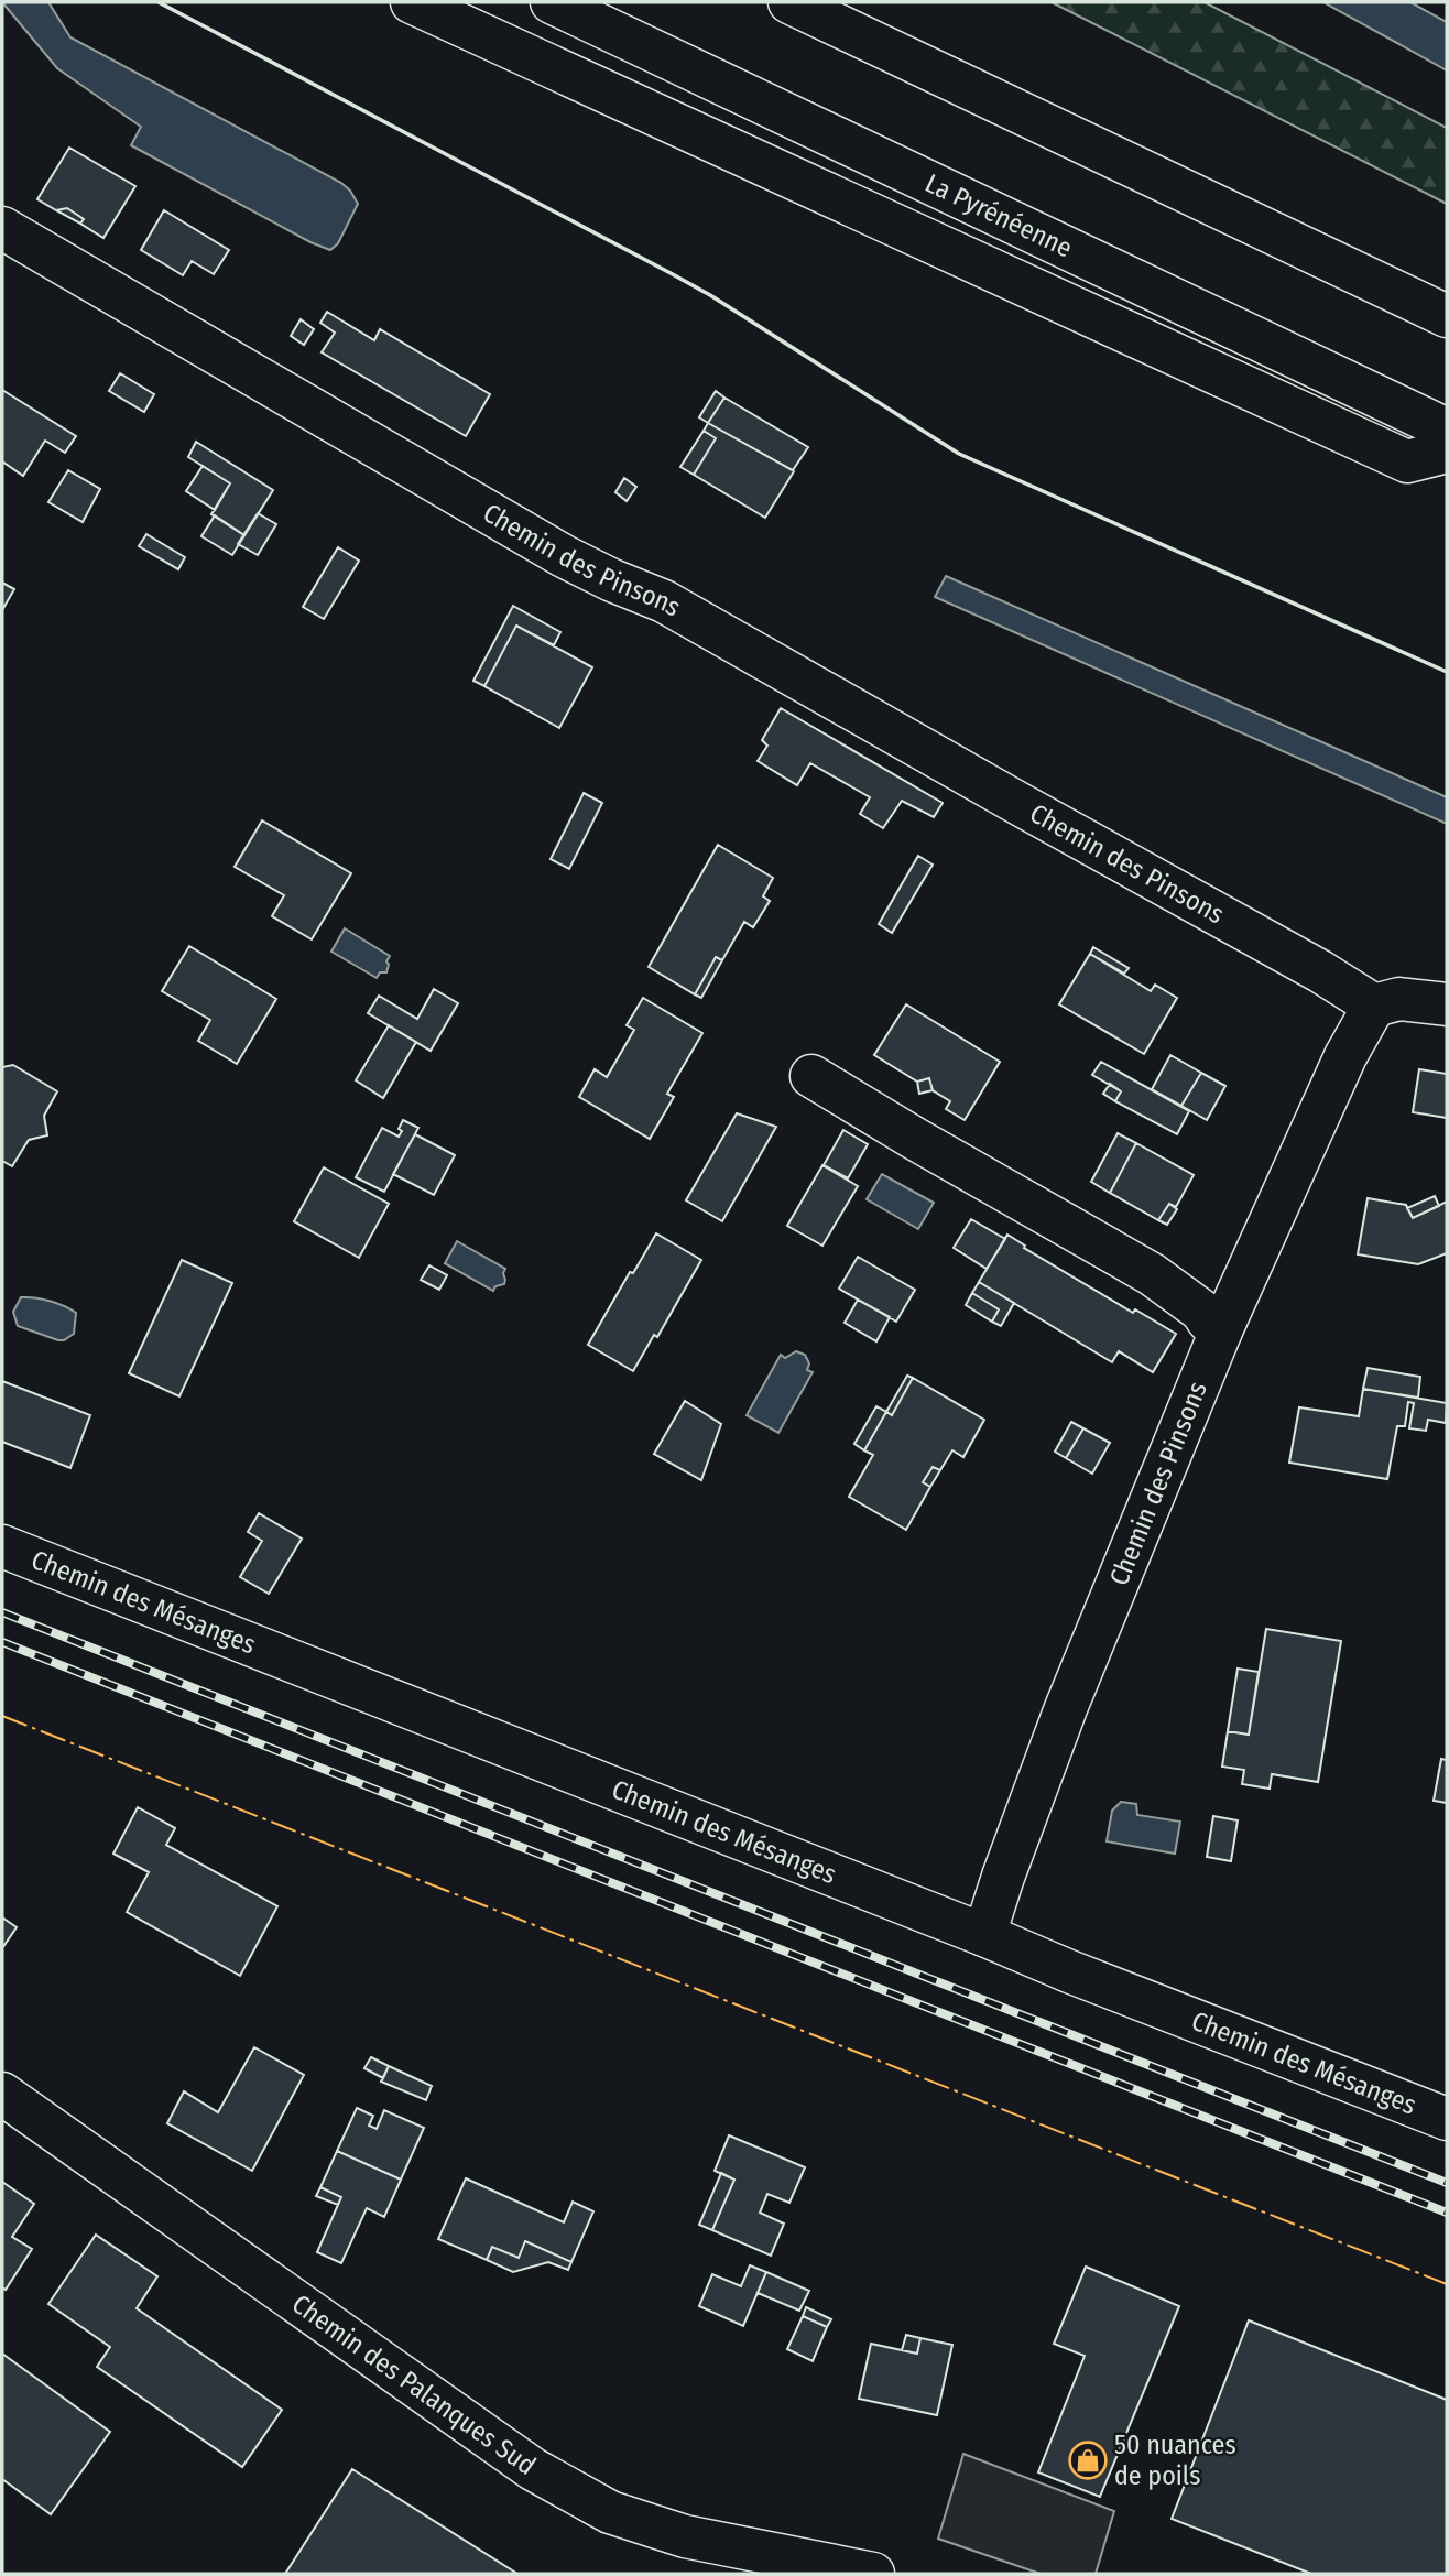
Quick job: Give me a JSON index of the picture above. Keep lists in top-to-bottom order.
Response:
{
  "streets": {
    "main road": [
      "La Pyrénéenne",
      "Chemin des Pinsons",
      "Chemin des Mésanges",
      "Chemin des Palanques Sud"
    ]
  },
  "crossings": [
    ["Chemin des Pinsons", "Chemin des Mésanges"]
  ],
  "places": {
    "shop": ["50 nuances de poils"]
  }
}
